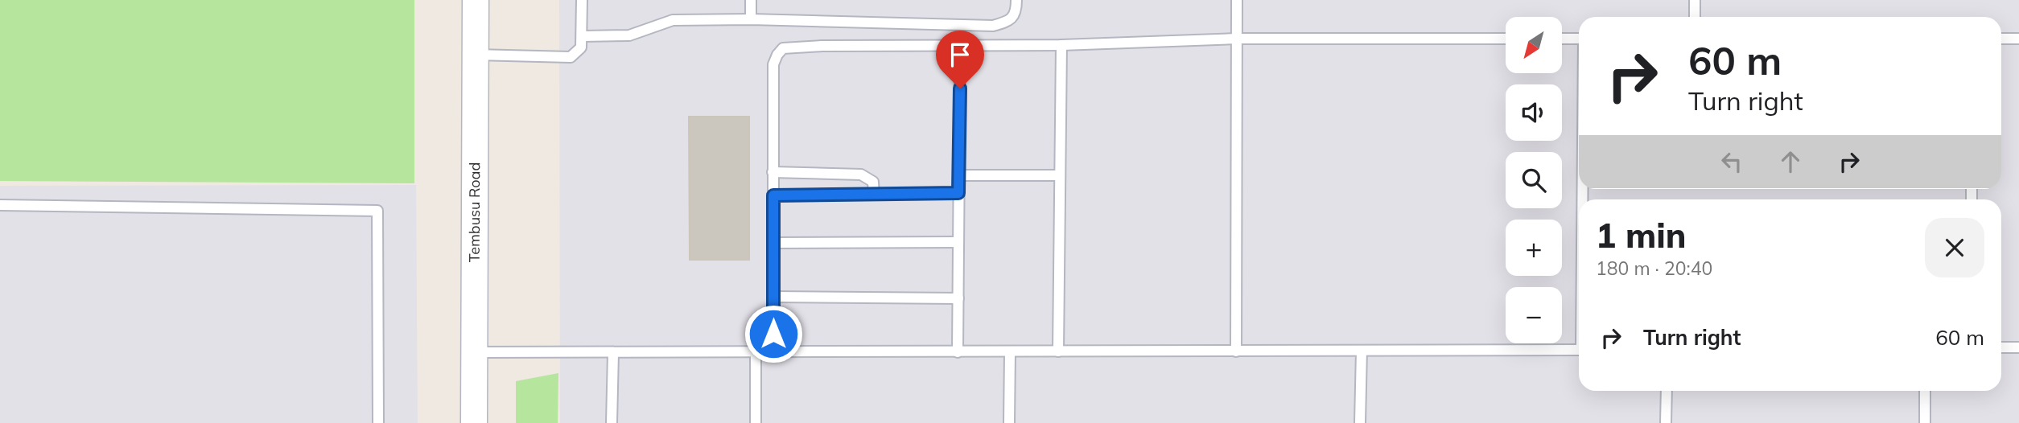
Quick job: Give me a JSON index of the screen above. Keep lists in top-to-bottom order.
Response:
{
  "streets": {
    "street": ["Tembusu Road"]
  },
  "north": "bottom left",
  "page": {
    "map_buttons": ["+", "−"],
    "turn": ["60 m", "Turn right"],
    "heading": ["1 min", "180 m · 20:40"],
    "list": [
      {
        "name": "Turn right",
        "value": "60 m"
      }
    ]
  }
}
